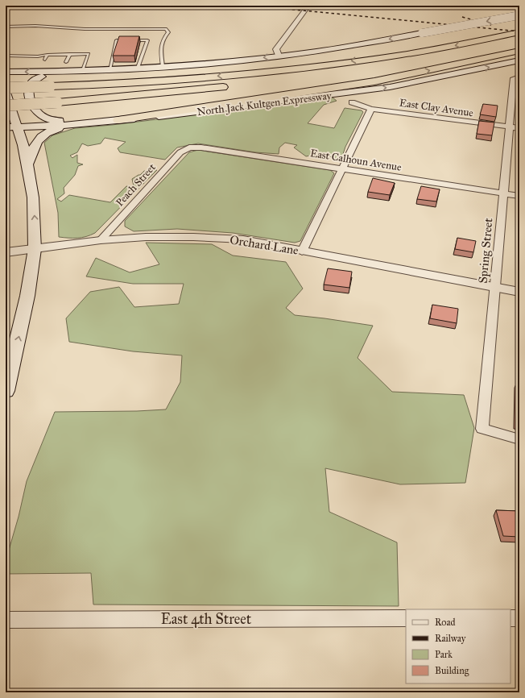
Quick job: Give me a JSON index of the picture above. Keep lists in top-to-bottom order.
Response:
{
  "streets": {
    "main road": ["North Jack Kultgen Expressway"],
    "street": [
      "East Clay Avenue",
      "East Calhoun Avenue",
      "Peach Street",
      "Orchard Lane",
      "Spring Street",
      "East 4th Street"
    ]
  },
  "crossings": [
    ["East Clay Avenue", "Spring Street"],
    ["East Calhoun Avenue", "Peach Street"],
    ["East Calhoun Avenue", "Spring Street"],
    ["Peach Street", "Orchard Lane"],
    ["Orchard Lane", "Spring Street"]
  ],
  "legend": [
    "Road",
    "Railway",
    "Park",
    "Building"
  ]
}
